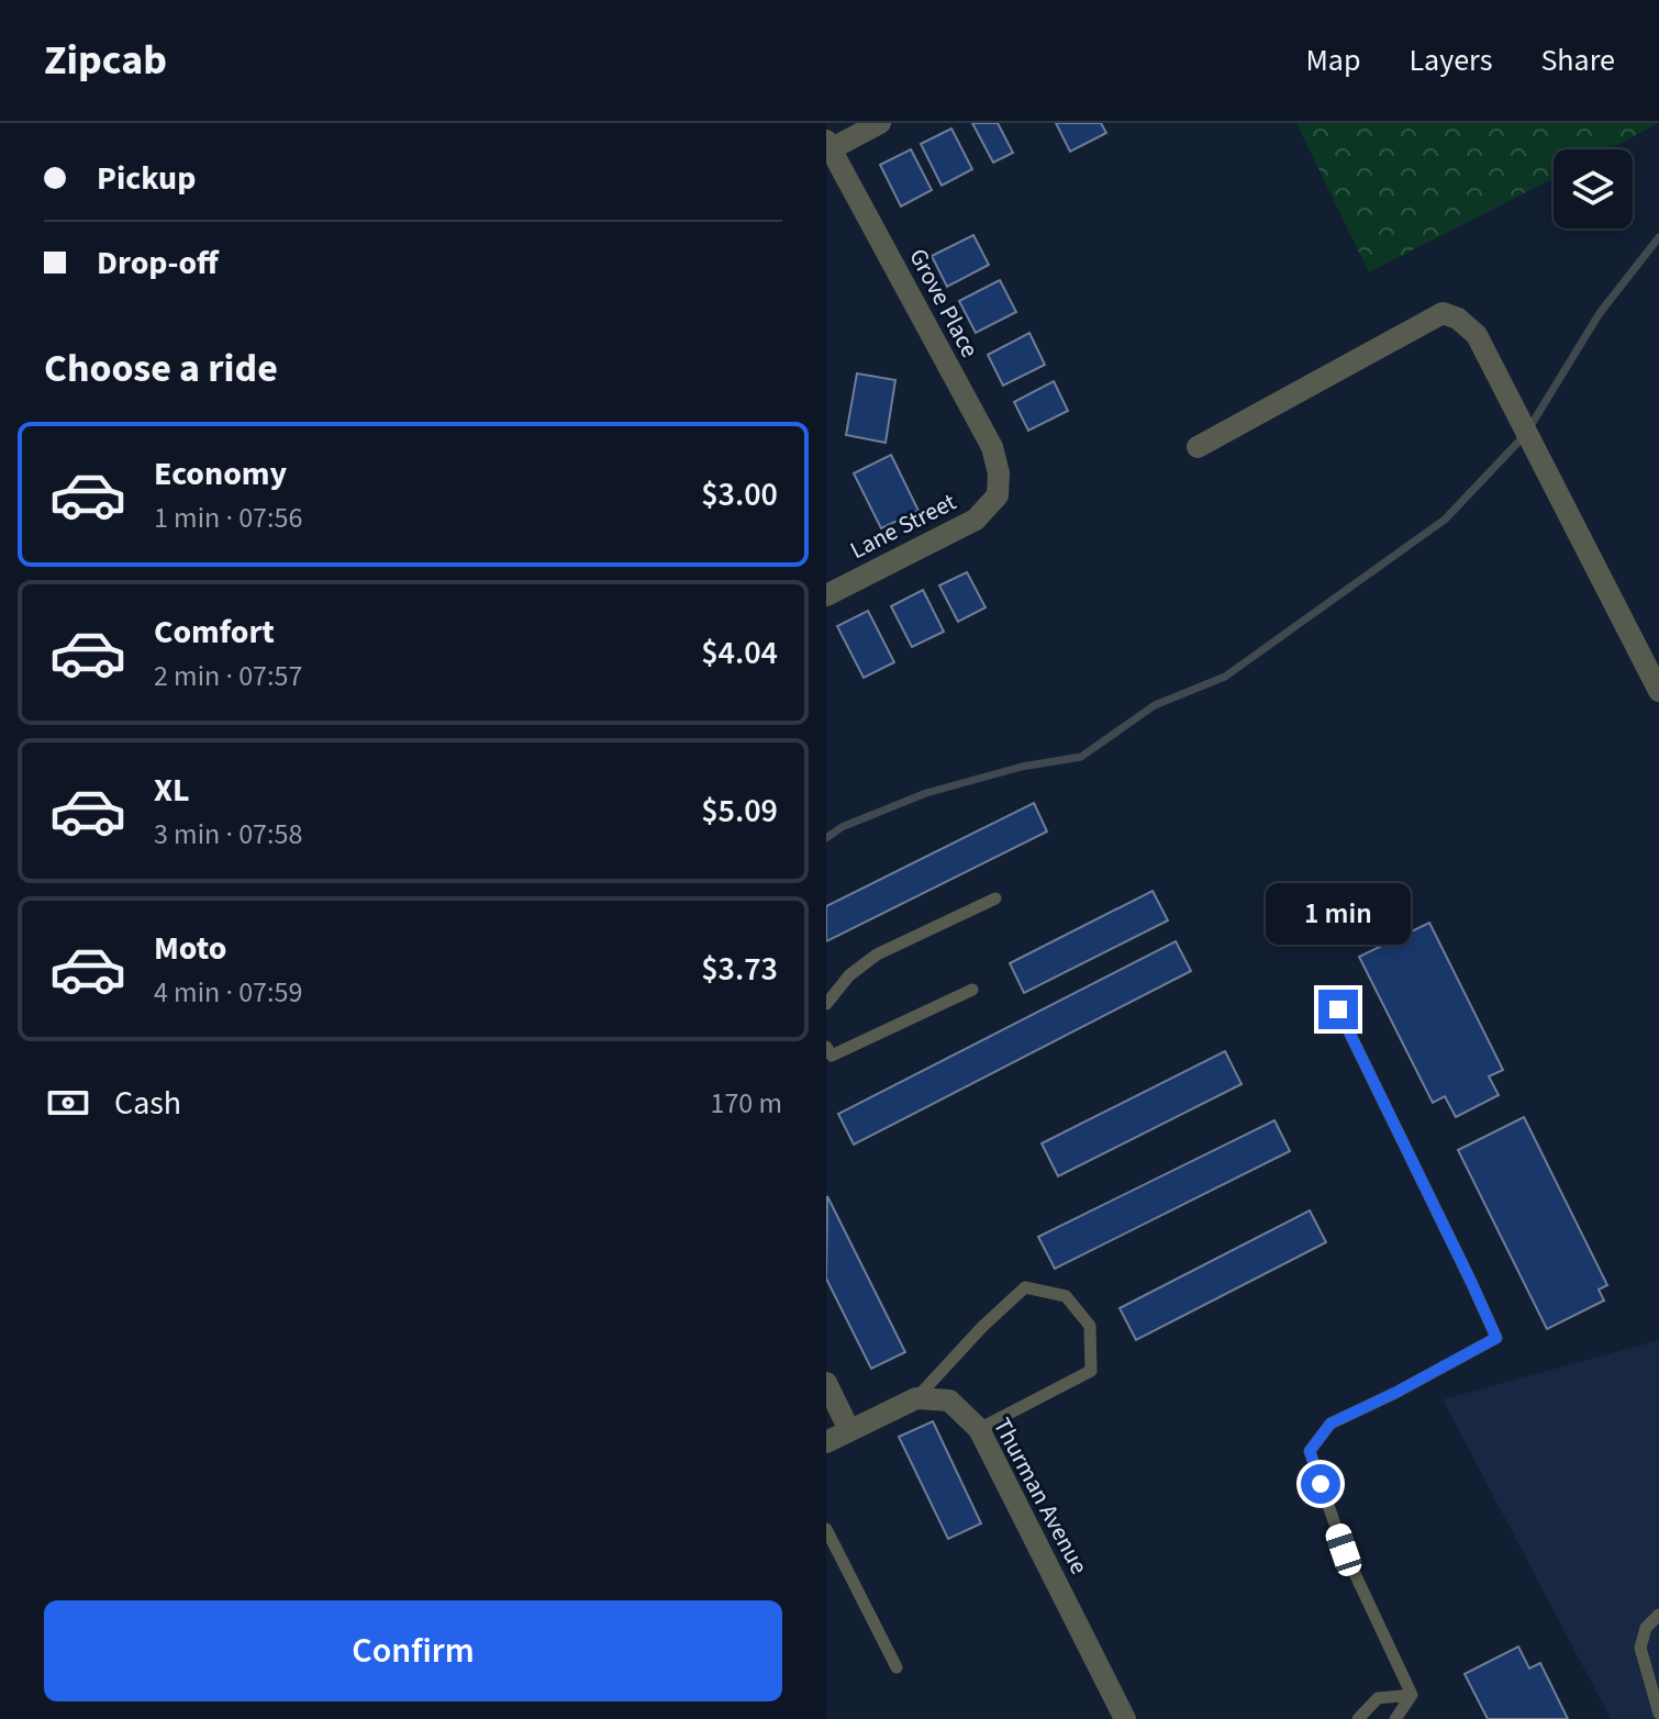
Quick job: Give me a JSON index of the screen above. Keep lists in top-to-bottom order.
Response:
{
  "streets": {
    "street": ["Grove Place", "Lane Street", "Thurman Avenue"]
  },
  "crossings": [
    ["Grove Place", "Lane Street"]
  ],
  "page": {
    "header": "Zipcab",
    "nav": ["Map", "Layers", "Share"],
    "banner": ["Pickup", "Drop-off"],
    "heading": "Choose a ride",
    "list": [
      {
        "name": "Economy",
        "note": "1 min · 07:56",
        "value": "$3.00"
      },
      {
        "name": "Comfort",
        "note": "2 min · 07:57",
        "value": "$4.04"
      },
      {
        "name": "XL",
        "note": "3 min · 07:58",
        "value": "$5.09"
      },
      {
        "name": "Moto",
        "note": "4 min · 07:59",
        "value": "$3.73"
      }
    ],
    "bubble": "1 min",
    "pay": ["Cash", "170 m"],
    "buttons": "Confirm"
  }
}
